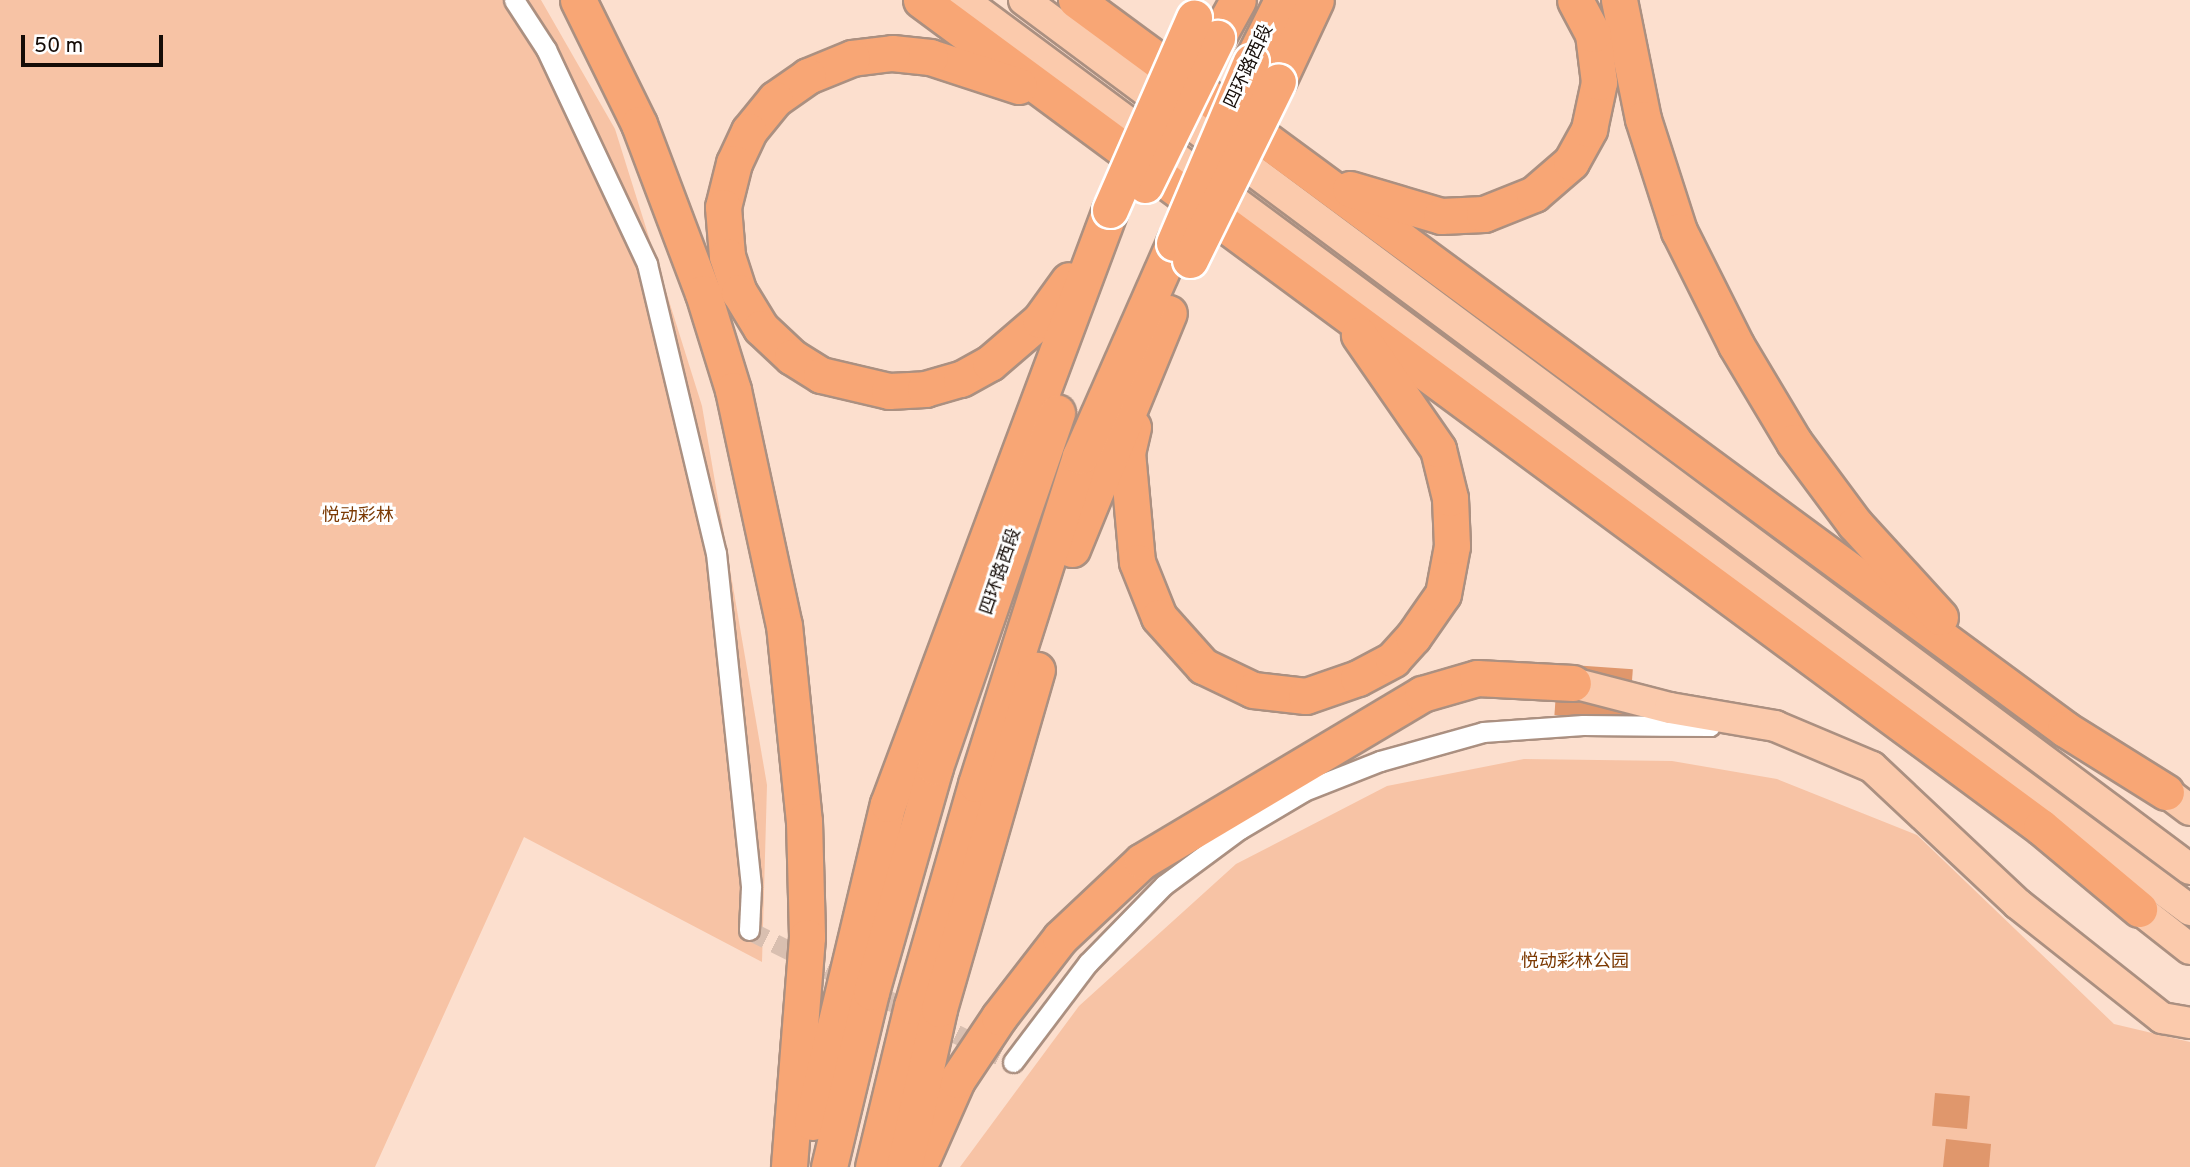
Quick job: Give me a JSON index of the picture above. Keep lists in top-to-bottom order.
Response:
{
  "streets": {
    "highway": ["四环路西段"]
  },
  "parks": ["悦动彩林", "悦动彩林公园"],
  "scale_bar": "50 m"
}
